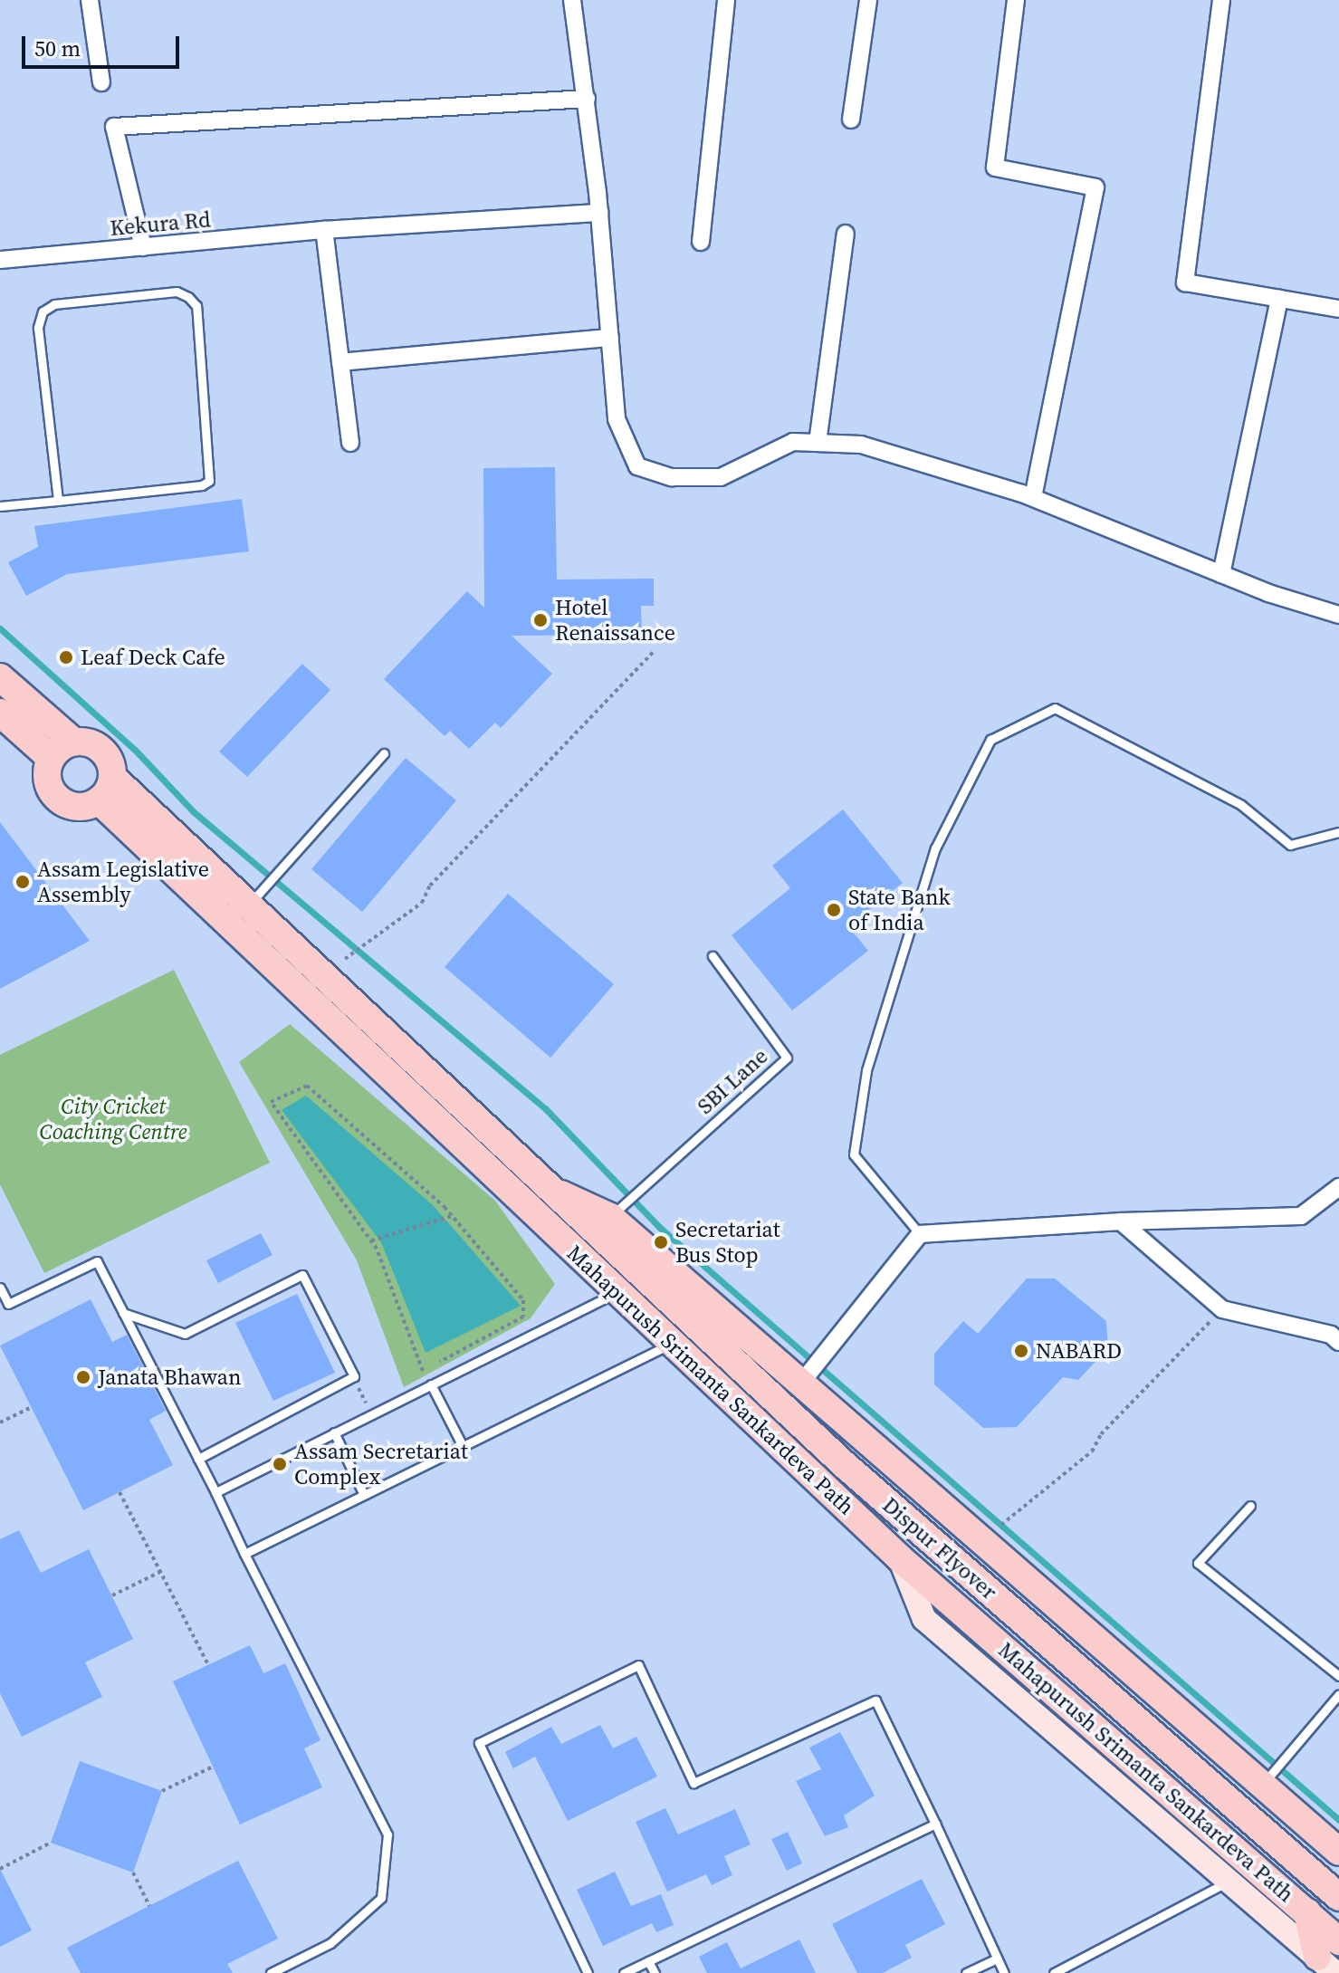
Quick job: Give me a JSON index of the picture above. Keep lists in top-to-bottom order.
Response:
{
  "streets": {
    "main road": ["Mahapurush Srimanta Sankardeva Path", "Dispur Flyover"],
    "street": ["Kekura Rd"],
    "lane": ["SBI Lane"]
  },
  "parks": ["City Cricket Coaching Centre"],
  "places": [
    "Hotel Renaissance",
    "Leaf Deck Cafe",
    "Assam Legislative Assembly",
    "State Bank of India",
    "Secretariat Bus Stop",
    "NABARD",
    "Janata Bhawan",
    "Assam Secretariat Complex"
  ],
  "scale_bar": "50 m"
}
